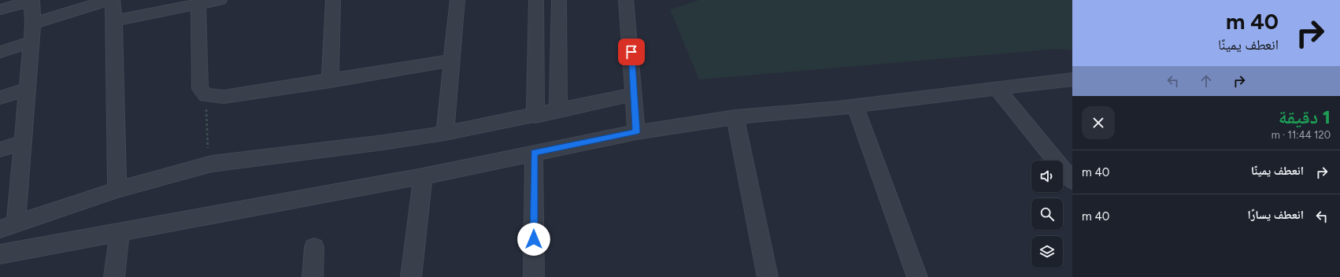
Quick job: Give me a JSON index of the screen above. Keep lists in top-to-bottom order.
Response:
{
  "page": {
    "turn": ["40 m", "انعطف يمينًا"],
    "heading": ["1 دقيقة", "120 m · 11:44"],
    "list": [
      {
        "name": "انعطف يمينًا",
        "value": "40 m"
      },
      {
        "name": "انعطف يسارًا",
        "value": "40 m"
      }
    ]
  }
}
